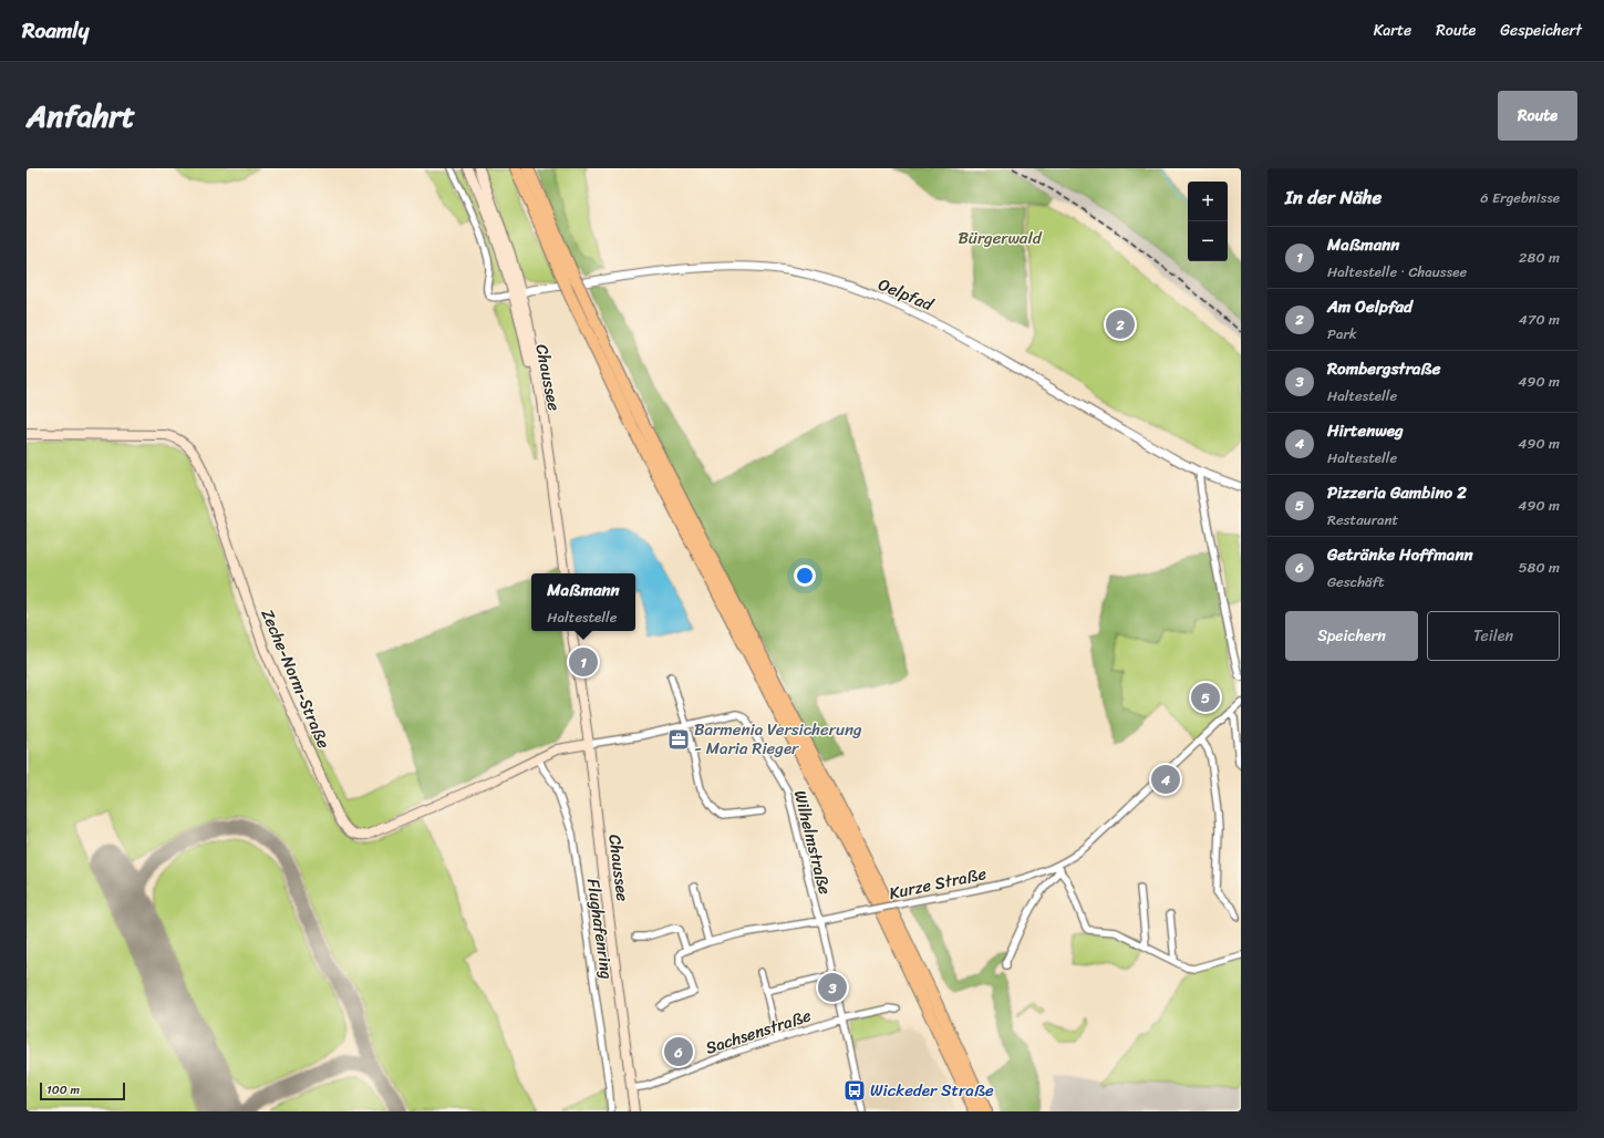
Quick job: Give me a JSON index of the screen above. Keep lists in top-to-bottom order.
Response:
{
  "streets": {
    "main road": ["Chaussee", "Zeche-Norm-Straße"],
    "street": [
      "Oelpfad",
      "Wilhelmstraße",
      "Kurze Straße",
      "Flughafenring",
      "Sachsenstraße"
    ]
  },
  "crossings": [
    ["Oelpfad", "Chaussee"],
    ["Chaussee", "Zeche-Norm-Straße"],
    ["Chaussee", "Wilhelmstraße"],
    ["Chaussee", "Sachsenstraße"],
    ["Zeche-Norm-Straße", "Wilhelmstraße"],
    ["Zeche-Norm-Straße", "Flughafenring"],
    ["Wilhelmstraße", "Kurze Straße"],
    ["Wilhelmstraße", "Sachsenstraße"]
  ],
  "parks": ["Bürgerwald"],
  "places": {
    "office": ["Barmenia Versicherung - Maria Rieger"],
    "bus stop": ["Wickeder Straße"]
  },
  "scale_bar": "100 m",
  "page": {
    "header": "Roamly",
    "nav": ["Karte", "Route", "Gespeichert"],
    "title": "Anfahrt",
    "buttons": [
      "Route",
      ["Speichern", "Teilen"]
    ],
    "heading": ["In der Nähe", "6 Ergebnisse"],
    "map_buttons": ["+", "−"],
    "list": [
      {
        "mark": "1",
        "name": "Maßmann",
        "note": "Haltestelle · Chaussee",
        "value": "280 m"
      },
      {
        "mark": "2",
        "name": "Am Oelpfad",
        "note": "Park",
        "value": "470 m"
      },
      {
        "mark": "3",
        "name": "Rombergstraße",
        "note": "Haltestelle",
        "value": "490 m"
      },
      {
        "mark": "4",
        "name": "Hirtenweg",
        "note": "Haltestelle",
        "value": "490 m"
      },
      {
        "mark": "5",
        "name": "Pizzeria Gambino 2",
        "note": "Restaurant",
        "value": "490 m"
      },
      {
        "mark": "6",
        "name": "Getränke Hoffmann",
        "note": "Geschäft",
        "value": "580 m"
      }
    ],
    "pins": [
      "2",
      "1",
      "5",
      "4",
      "3",
      "6"
    ],
    "popup": ["Maßmann", "Haltestelle"],
    "scale": "100 m"
  }
}
